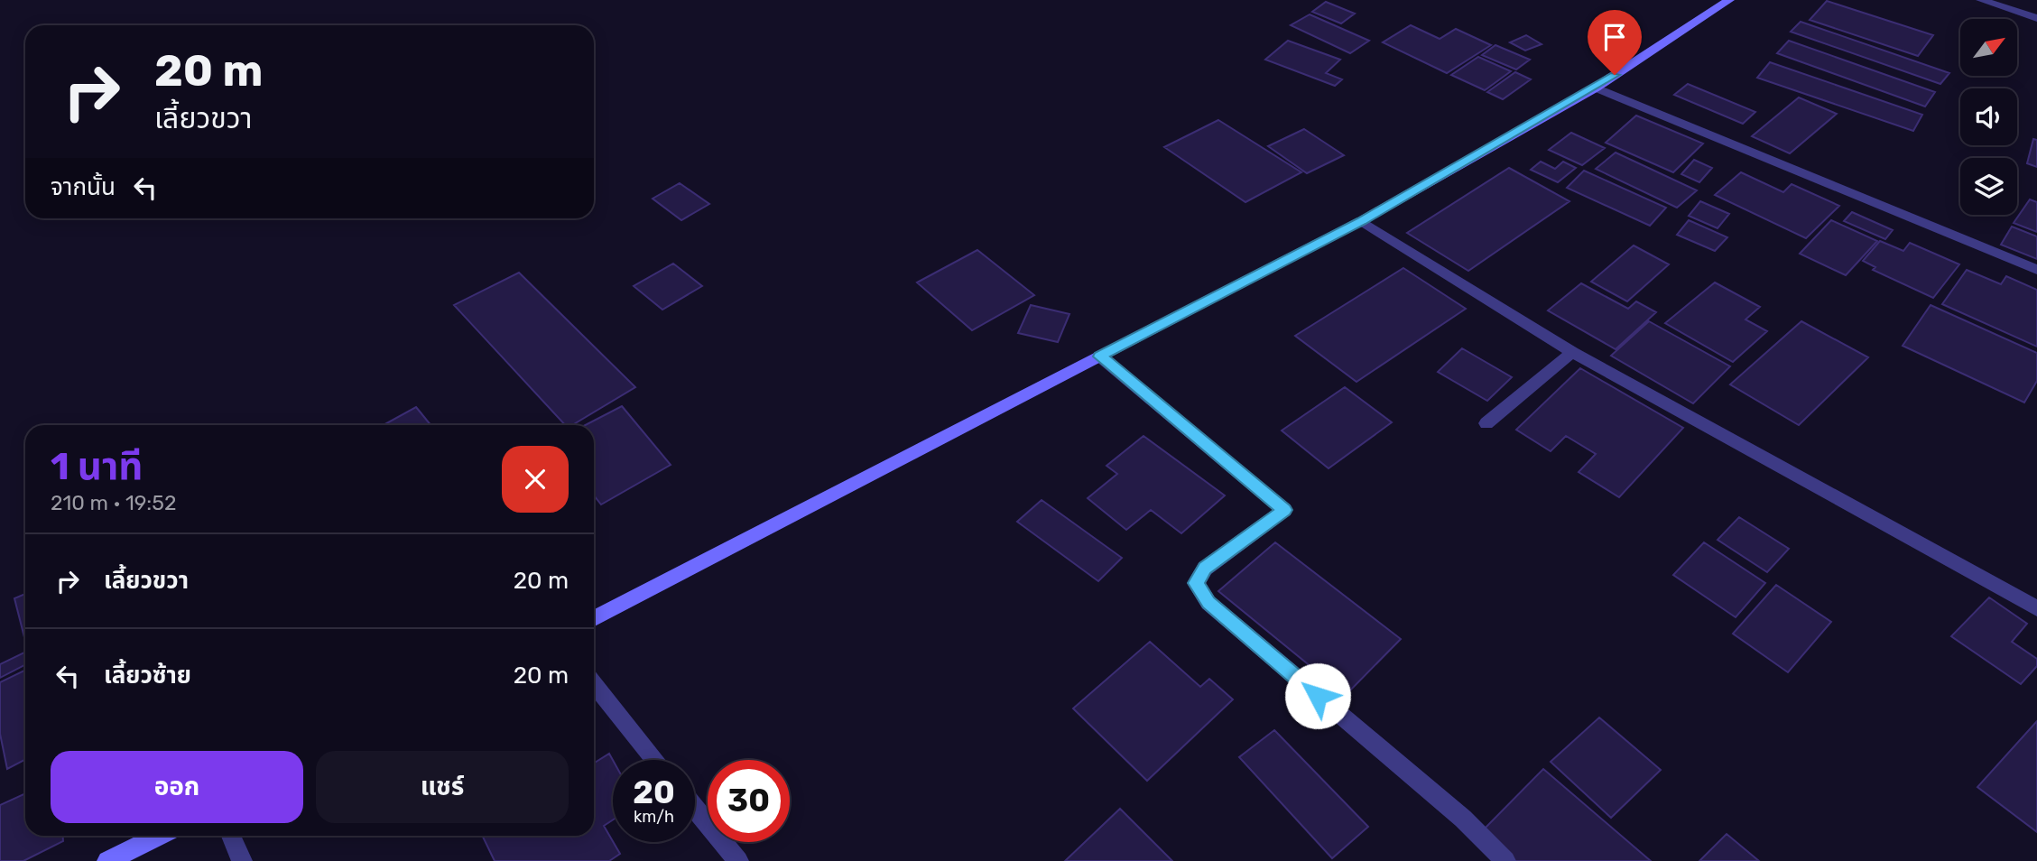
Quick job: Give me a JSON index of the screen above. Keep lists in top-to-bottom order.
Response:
{
  "north": "top right",
  "page": {
    "turn": ["20 m", "เลี้ยวขวา"],
    "then": "จากนั้น",
    "heading": ["1 นาที", "210 m · 19:52"],
    "list": [
      {
        "name": "เลี้ยวขวา",
        "value": "20 m"
      },
      {
        "name": "เลี้ยวซ้าย",
        "value": "20 m"
      }
    ],
    "buttons": ["ออก", "แชร์"],
    "speed": "20 km/h",
    "limit": "30"
  }
}
